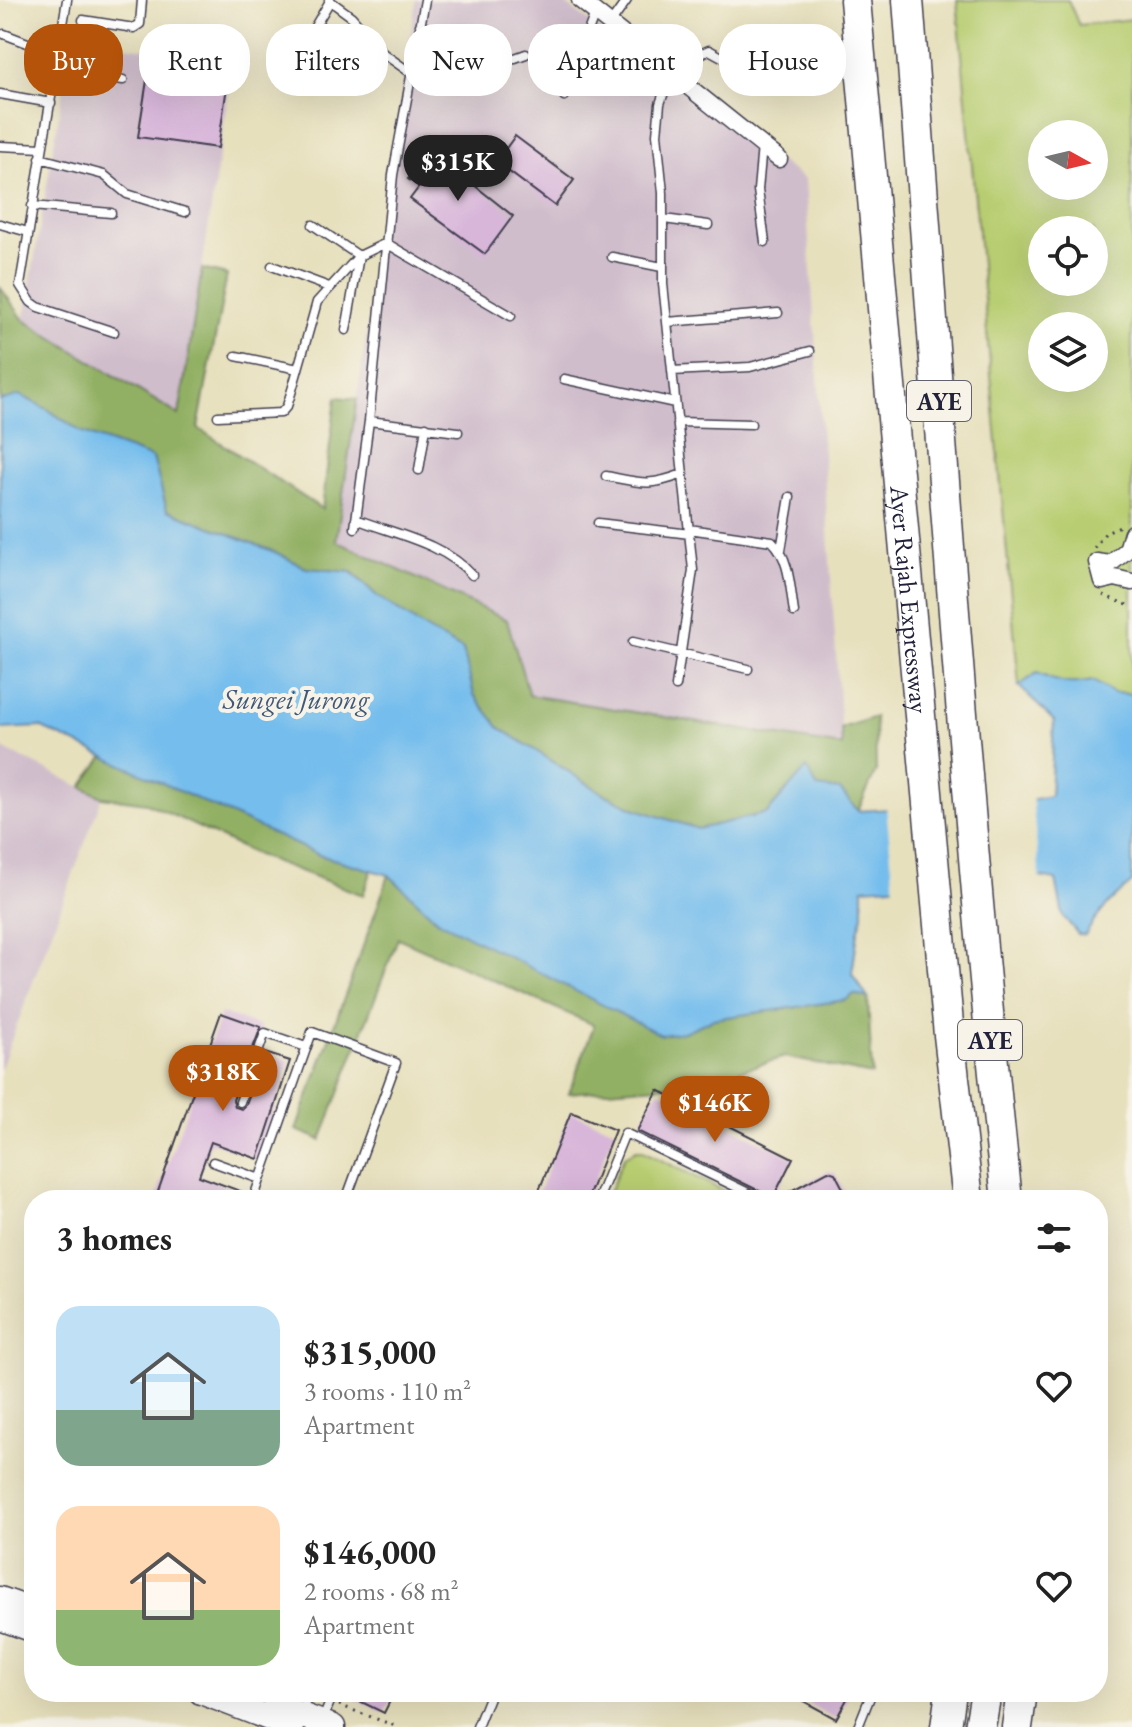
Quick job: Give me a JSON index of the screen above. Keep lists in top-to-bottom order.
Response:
{
  "streets": {
    "highway": ["AYE", "Ayer Rajah Expressway"]
  },
  "water": ["Sungei Jurong"],
  "north": "right",
  "page": {
    "chip": [
      "Buy",
      "Rent",
      "Filters",
      "New",
      "Apartment",
      "House"
    ],
    "price": ["$315K", "$318K", "$146K"],
    "heading": "3 homes",
    "list": [
      {
        "name": "$315,000",
        "note": "3 rooms · 110 m² · Apartment"
      },
      {
        "name": "$146,000",
        "note": "2 rooms · 68 m² · Apartment"
      }
    ]
  }
}
